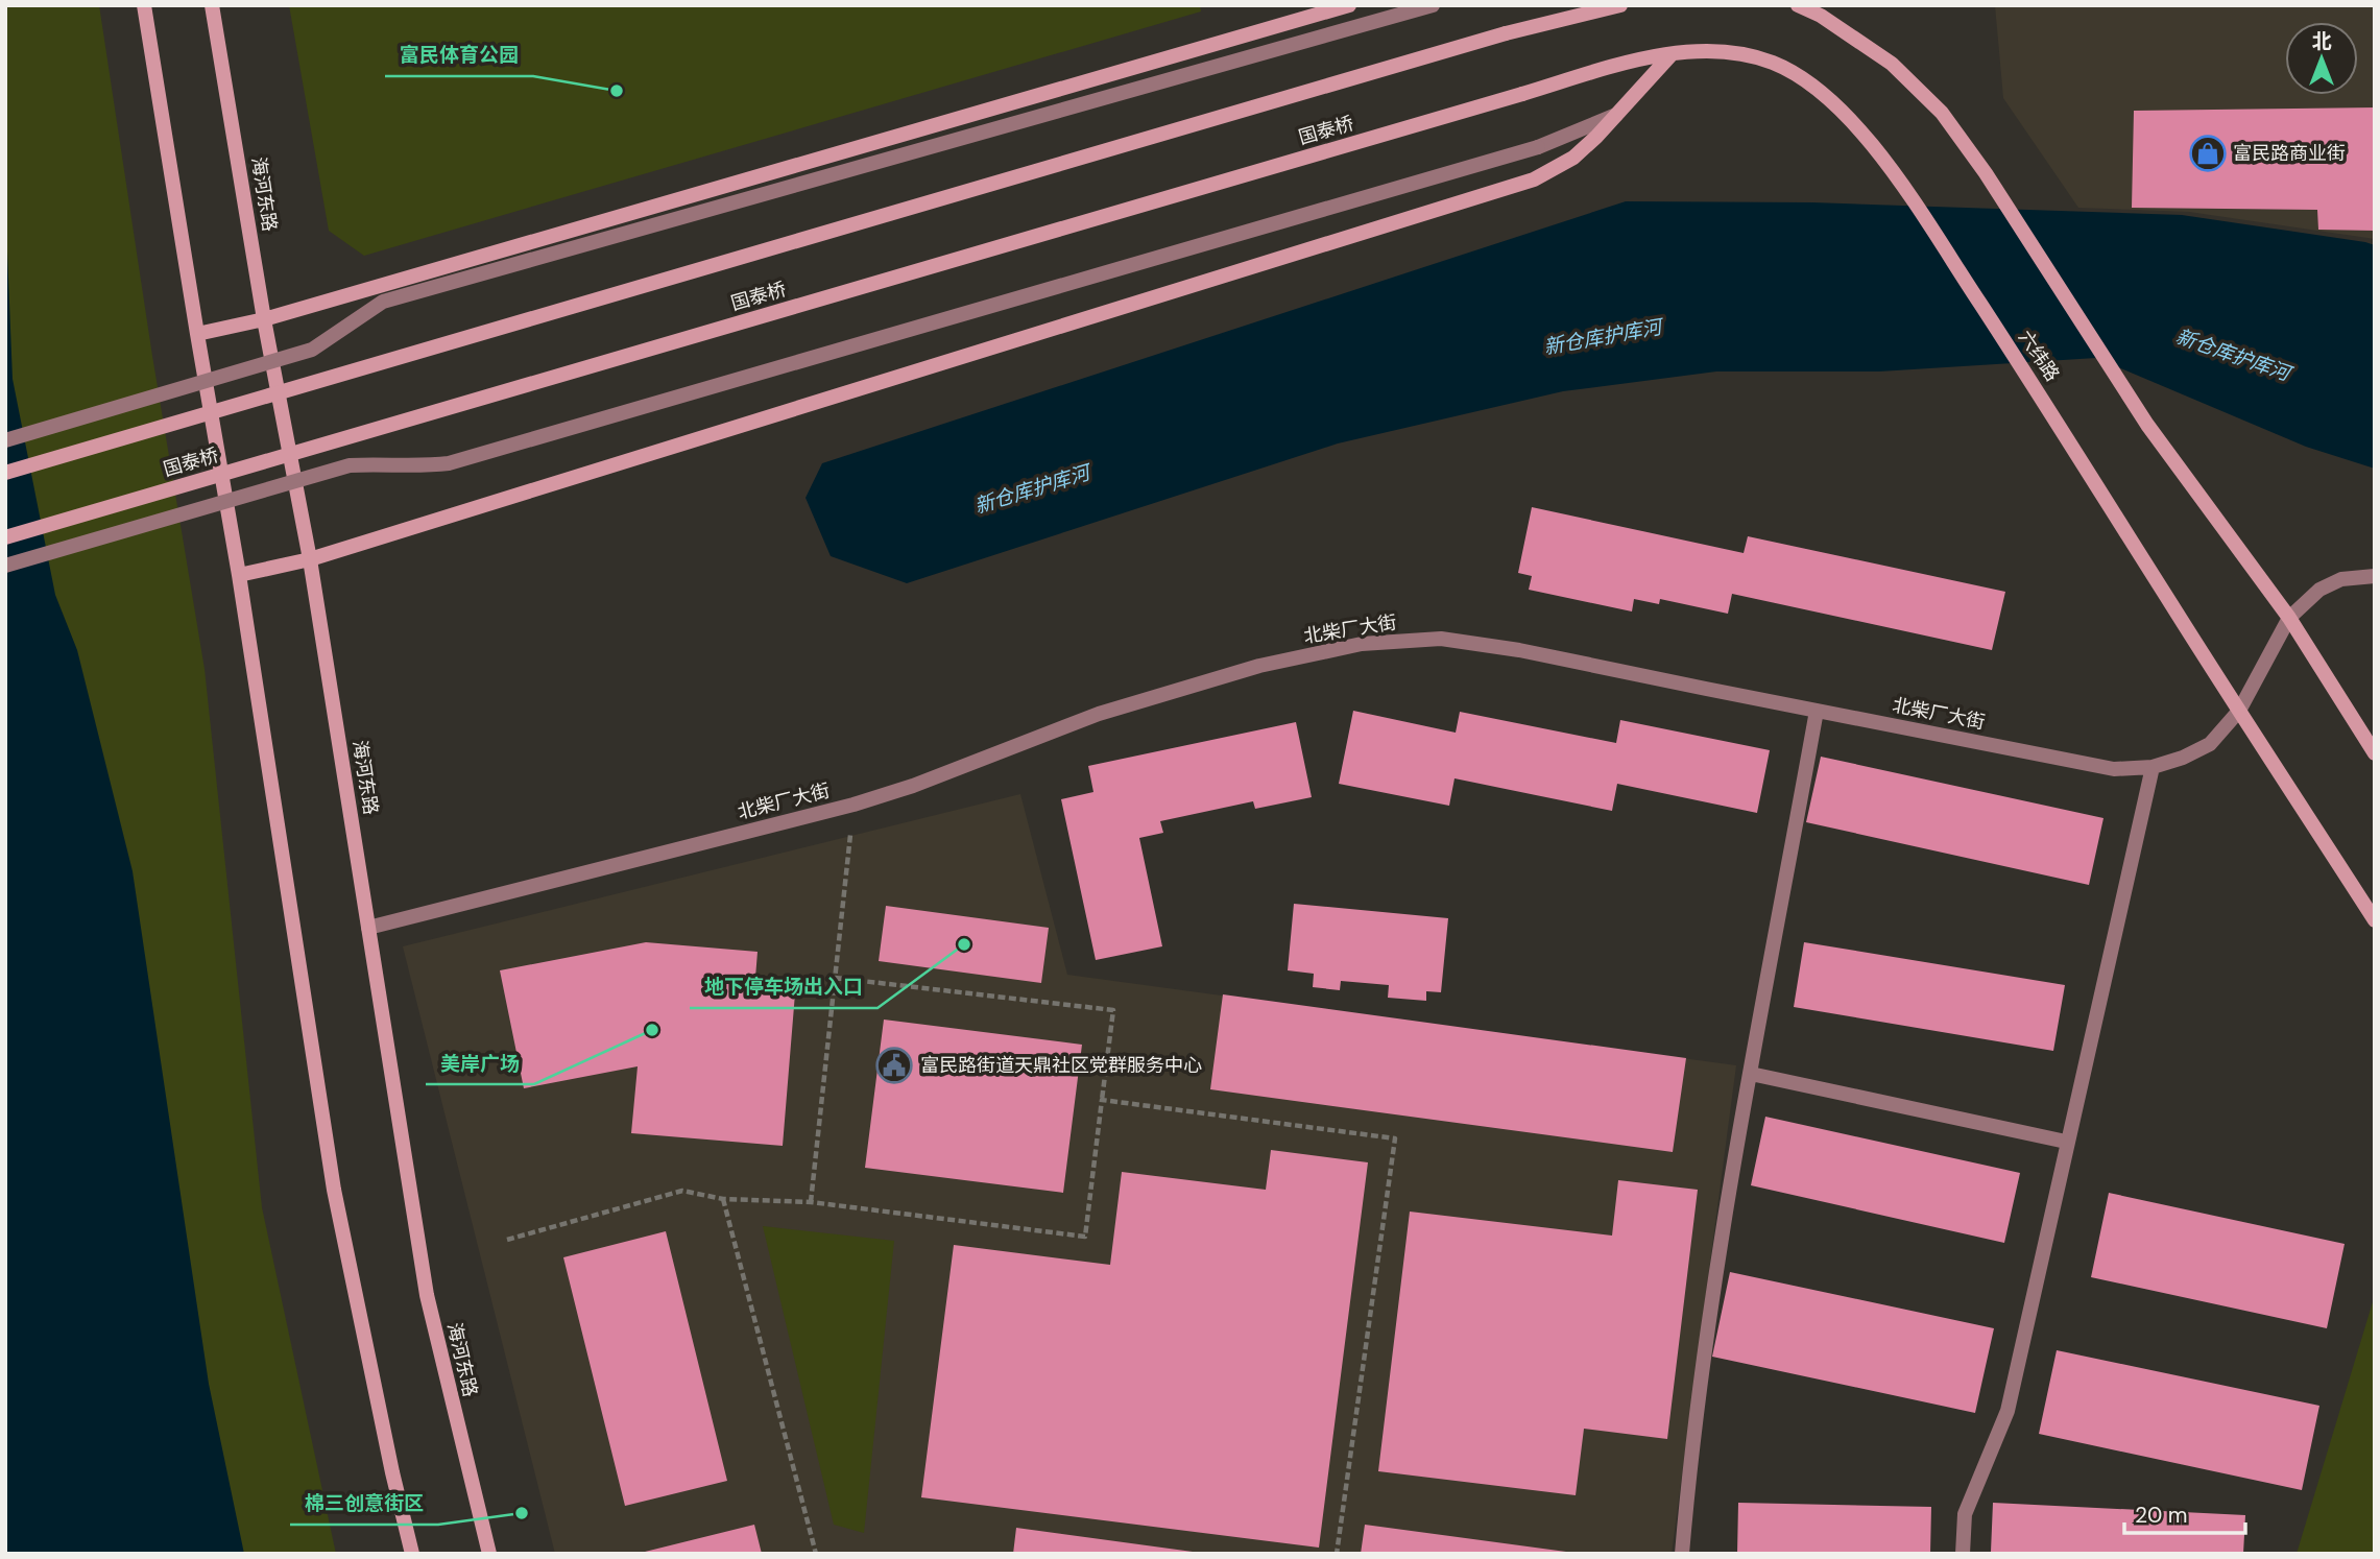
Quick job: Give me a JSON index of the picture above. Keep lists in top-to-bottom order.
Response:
{
  "streets": {
    "main road": ["国泰桥", "海河东路", "六纬路"],
    "street": ["北柴厂大街"]
  },
  "crossings": [
    ["国泰桥", "六纬路"],
    ["海河东路", "北柴厂大街"],
    ["六纬路", "北柴厂大街"]
  ],
  "water": ["新仓库护库河"],
  "places": {
    "other": [
      "富民体育公园",
      "地下停车场出入口",
      "美岸广场",
      "棉三创意街区"
    ],
    "shop": ["富民路商业街"],
    "public building": ["富民路街道天鼎社区党群服务中心"]
  },
  "scale_bar": "20 m",
  "north": "top"
}
